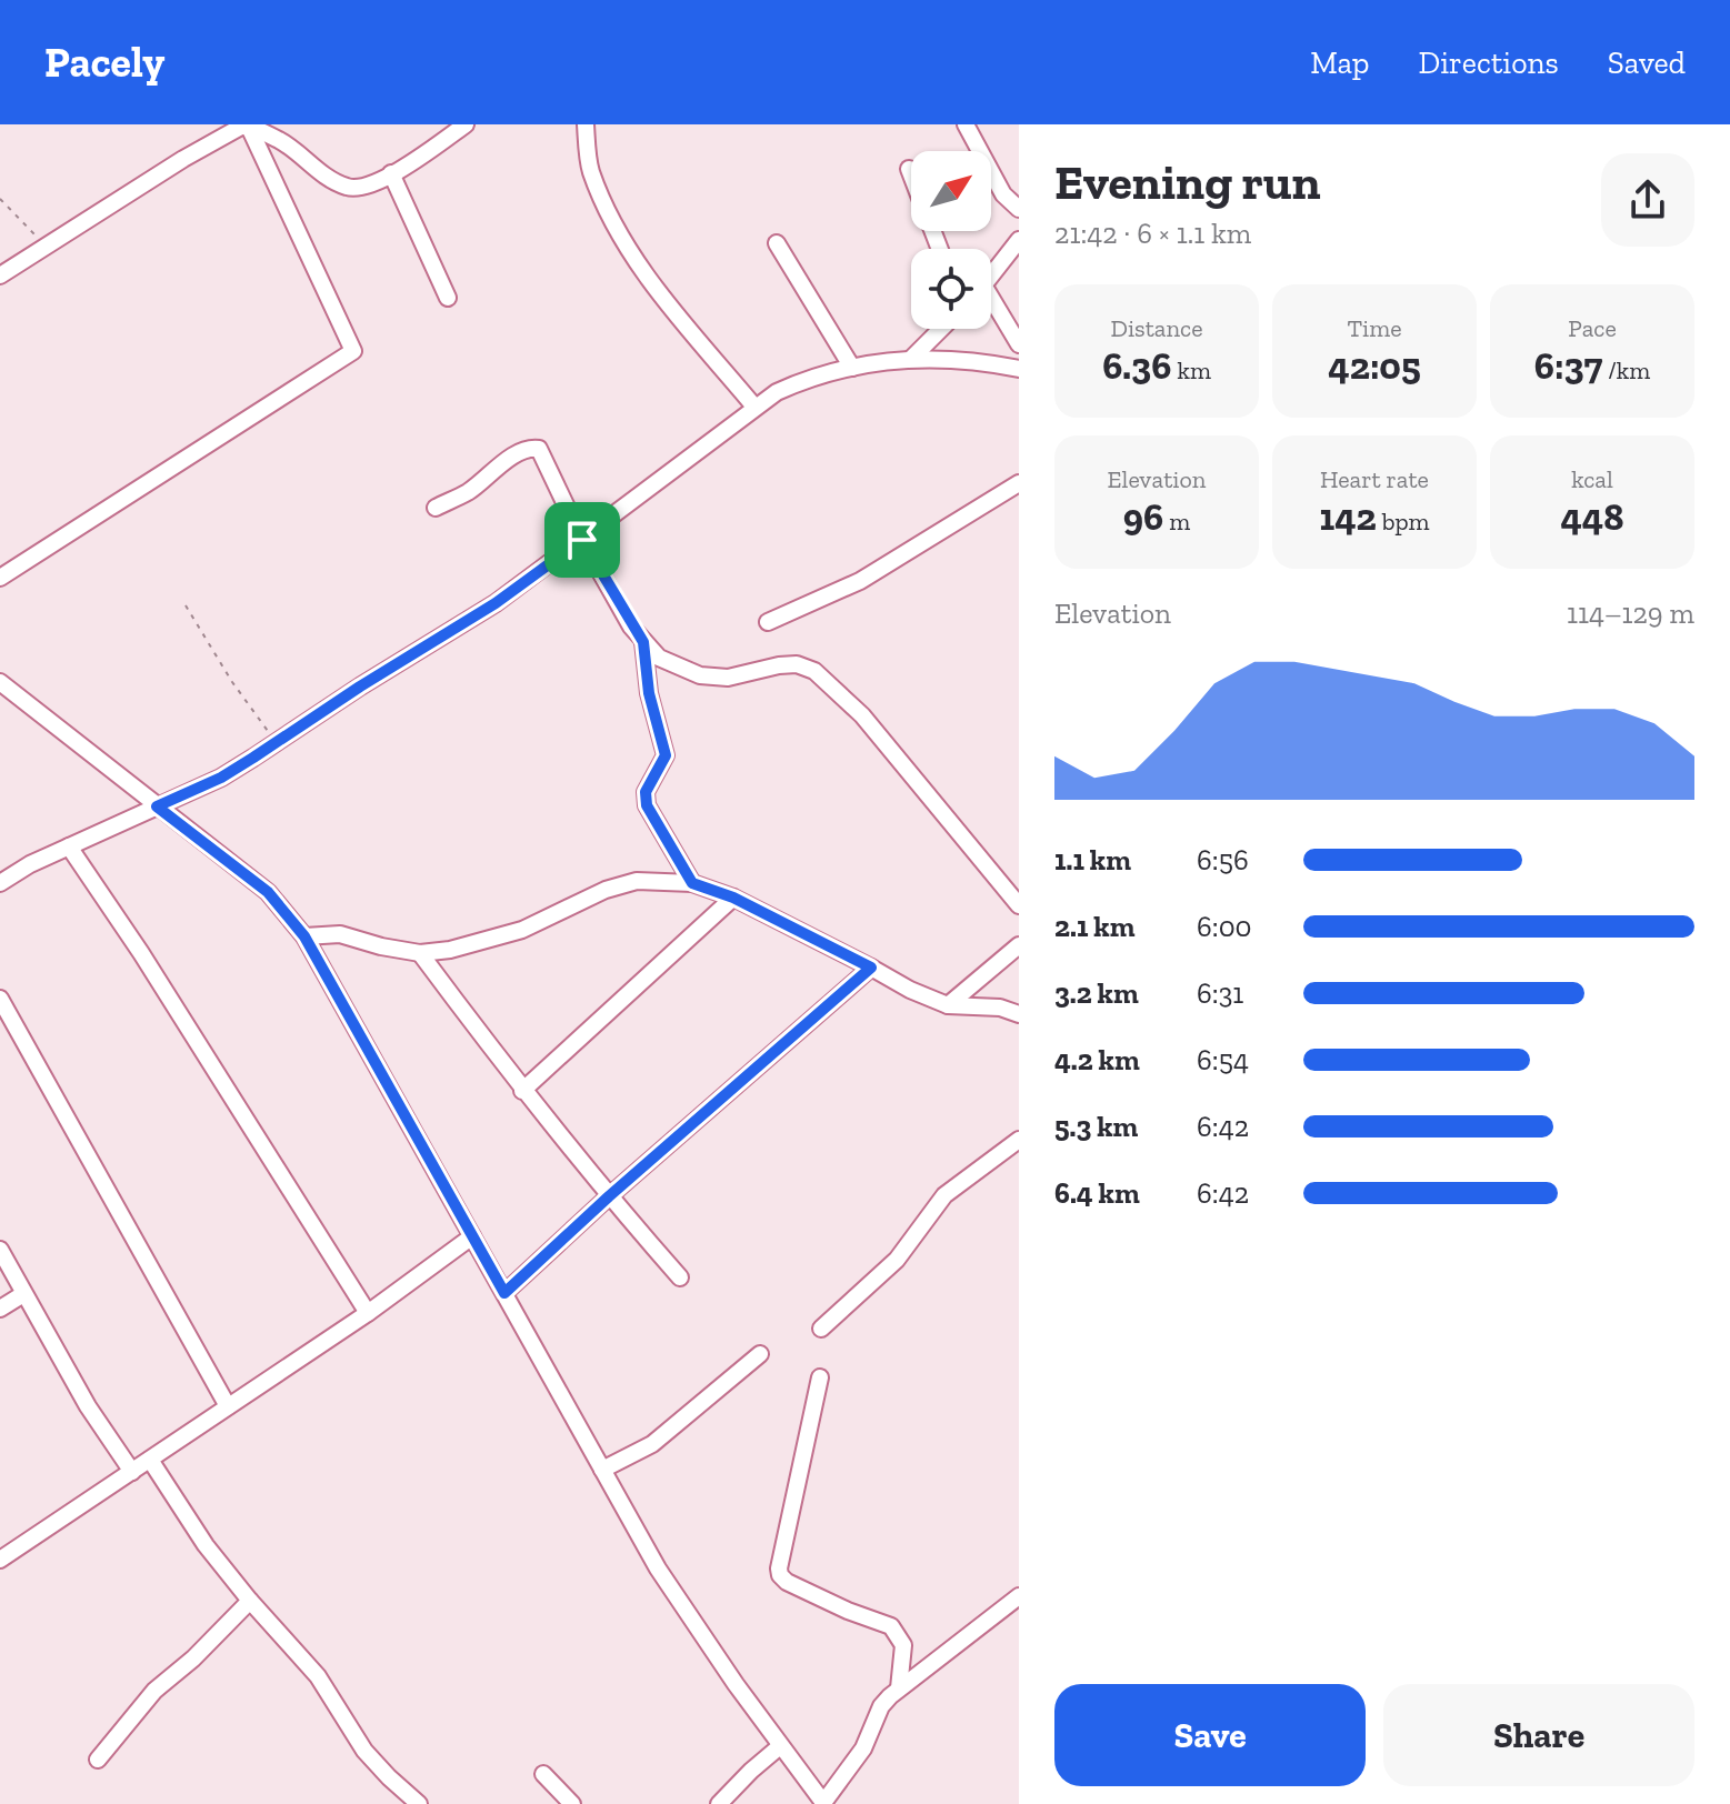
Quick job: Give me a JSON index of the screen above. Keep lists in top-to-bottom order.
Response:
{
  "north": "top right",
  "page": {
    "header": "Pacely",
    "nav": ["Map", "Directions", "Saved"],
    "heading": ["Evening run", "21:42 · 6 × 1.1 km"],
    "stats": [
      ["Distance", "6.36 km"],
      ["Time", "42:05"],
      ["Pace", "6:37 /km"],
      ["Elevation", "96 m"],
      ["Heart rate", "142 bpm"],
      ["kcal", "448"]
    ],
    "chart": ["Elevation", "114–129 m"],
    "list": [
      {
        "name": "1.1 km",
        "note": "6:56"
      },
      {
        "name": "2.1 km",
        "note": "6:00"
      },
      {
        "name": "3.2 km",
        "note": "6:31"
      },
      {
        "name": "4.2 km",
        "note": "6:54"
      },
      {
        "name": "5.3 km",
        "note": "6:42"
      },
      {
        "name": "6.4 km",
        "note": "6:42"
      }
    ],
    "buttons": ["Save", "Share"]
  }
}
